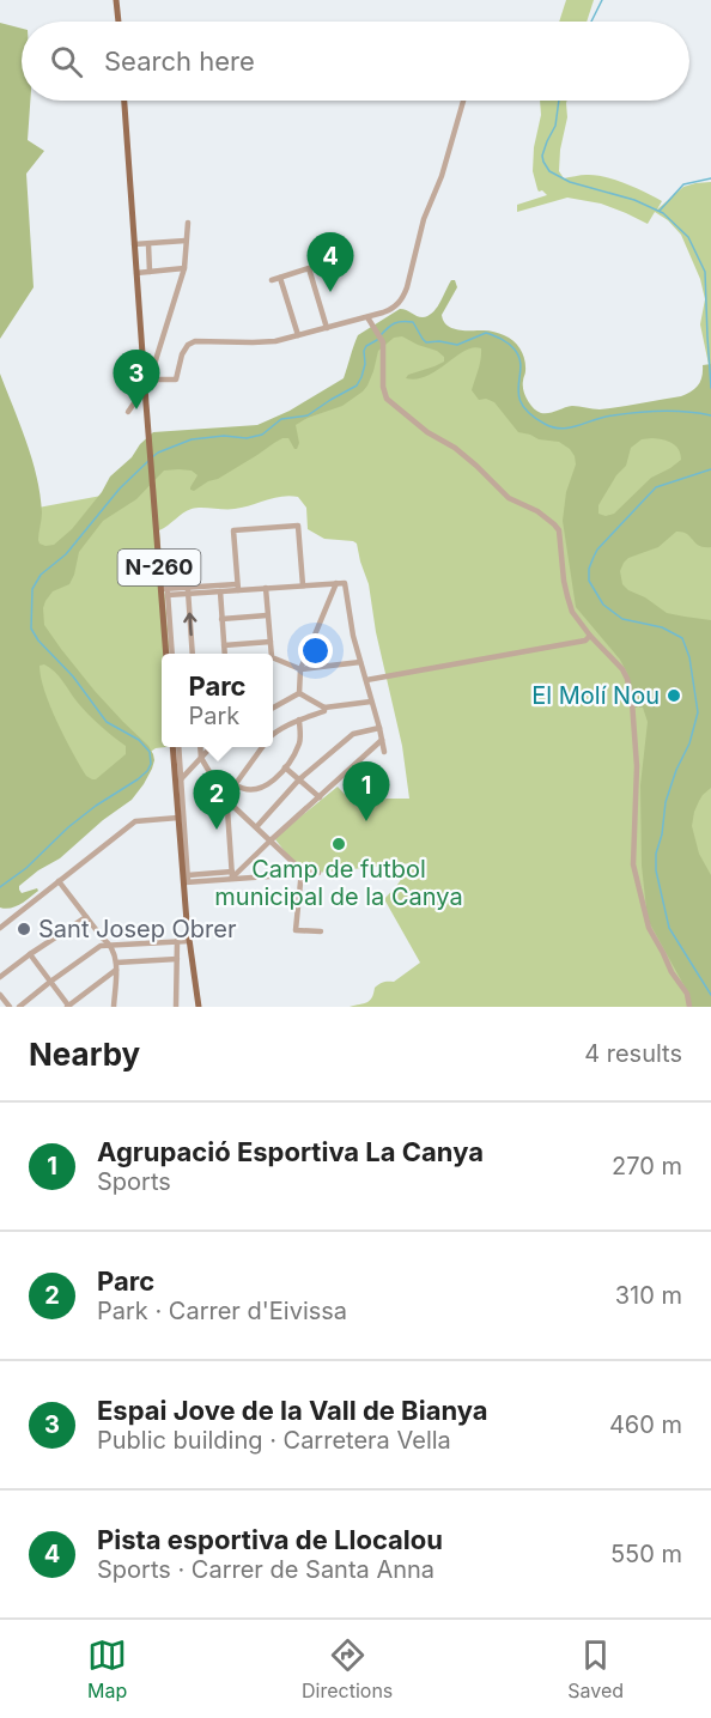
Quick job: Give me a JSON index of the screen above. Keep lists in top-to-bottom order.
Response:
{
  "streets": {
    "main road": ["N-260"]
  },
  "places": ["El Molí Nou", "Camp de futbol municipal de la Canya", "Sant Josep Obrer"],
  "page": {
    "search": "Search here",
    "pins": [
      "4",
      "3",
      "1",
      "2"
    ],
    "popup": ["Parc", "Park"],
    "heading": ["Nearby", "4 results"],
    "list": [
      {
        "mark": "1",
        "name": "Agrupació Esportiva La Canya",
        "note": "Sports",
        "value": "270 m"
      },
      {
        "mark": "2",
        "name": "Parc",
        "note": "Park · Carrer d'Eivissa",
        "value": "310 m"
      },
      {
        "mark": "3",
        "name": "Espai Jove de la Vall de Bianya",
        "note": "Public building · Carretera Vella",
        "value": "460 m"
      },
      {
        "mark": "4",
        "name": "Pista esportiva de Llocalou",
        "note": "Sports · Carrer de Santa Anna",
        "value": "550 m"
      }
    ],
    "nav": ["Map", "Directions", "Saved"]
  }
}
